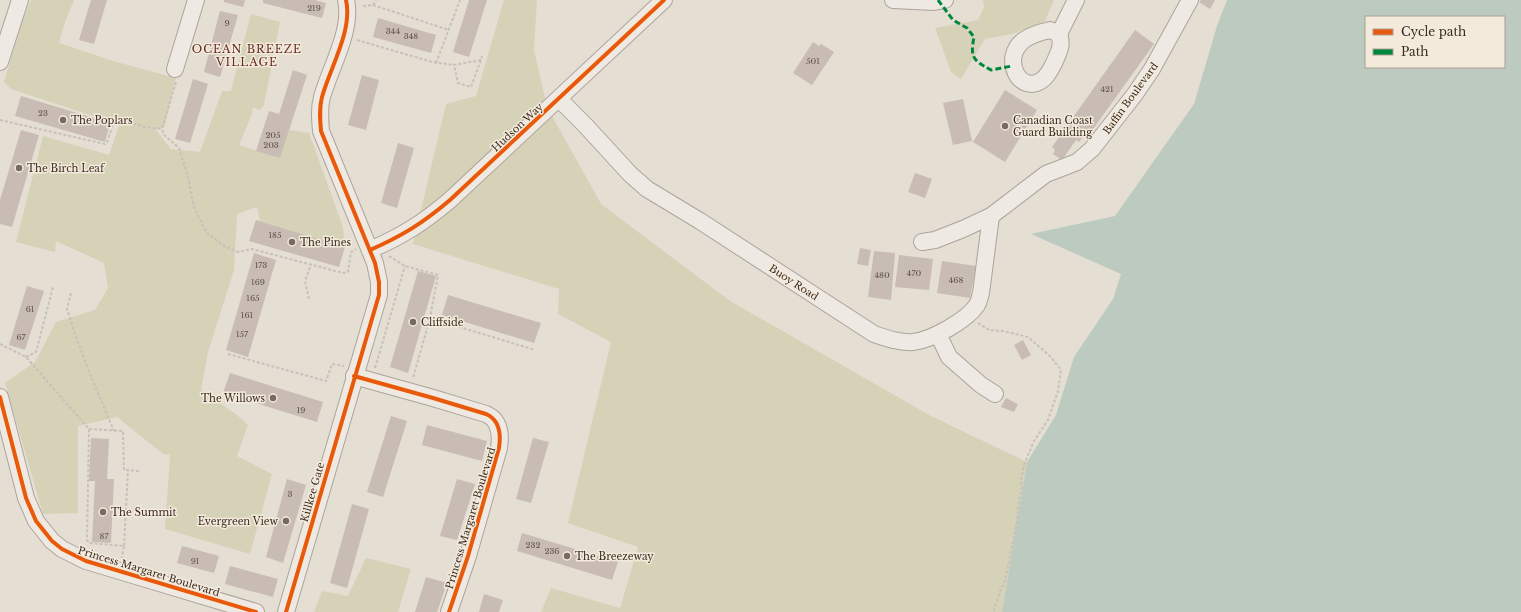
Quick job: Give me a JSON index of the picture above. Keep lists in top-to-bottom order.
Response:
{
  "streets": {
    "street": [
      "Baffin Boulevard",
      "Hudson Way",
      "Buoy Road",
      "Killkee Gate",
      "Princess Margaret Boulevard"
    ]
  },
  "crossings": [
    ["Baffin Boulevard", "Buoy Road"],
    ["Hudson Way", "Buoy Road"],
    ["Killkee Gate", "Princess Margaret Boulevard"]
  ],
  "districts": ["OCEAN BREEZE VILLAGE"],
  "places": [
    "The Poplars",
    "Canadian Coast Guard Building",
    "The Birch Leaf",
    "The Pines",
    "Cliffside",
    "The Willows",
    "The Summit",
    "Evergreen View",
    "The Breezeway"
  ],
  "house_numbers": [
    "219",
    "9",
    "344",
    "348",
    "501",
    "421",
    "23",
    "205",
    "203",
    "185",
    "173",
    "470",
    "480",
    "468",
    "169",
    "165",
    "61",
    "161",
    "157",
    "67",
    "19",
    "3",
    "87",
    "232",
    "236",
    "91"
  ],
  "legend": ["Cycle path", "Path"]
}
